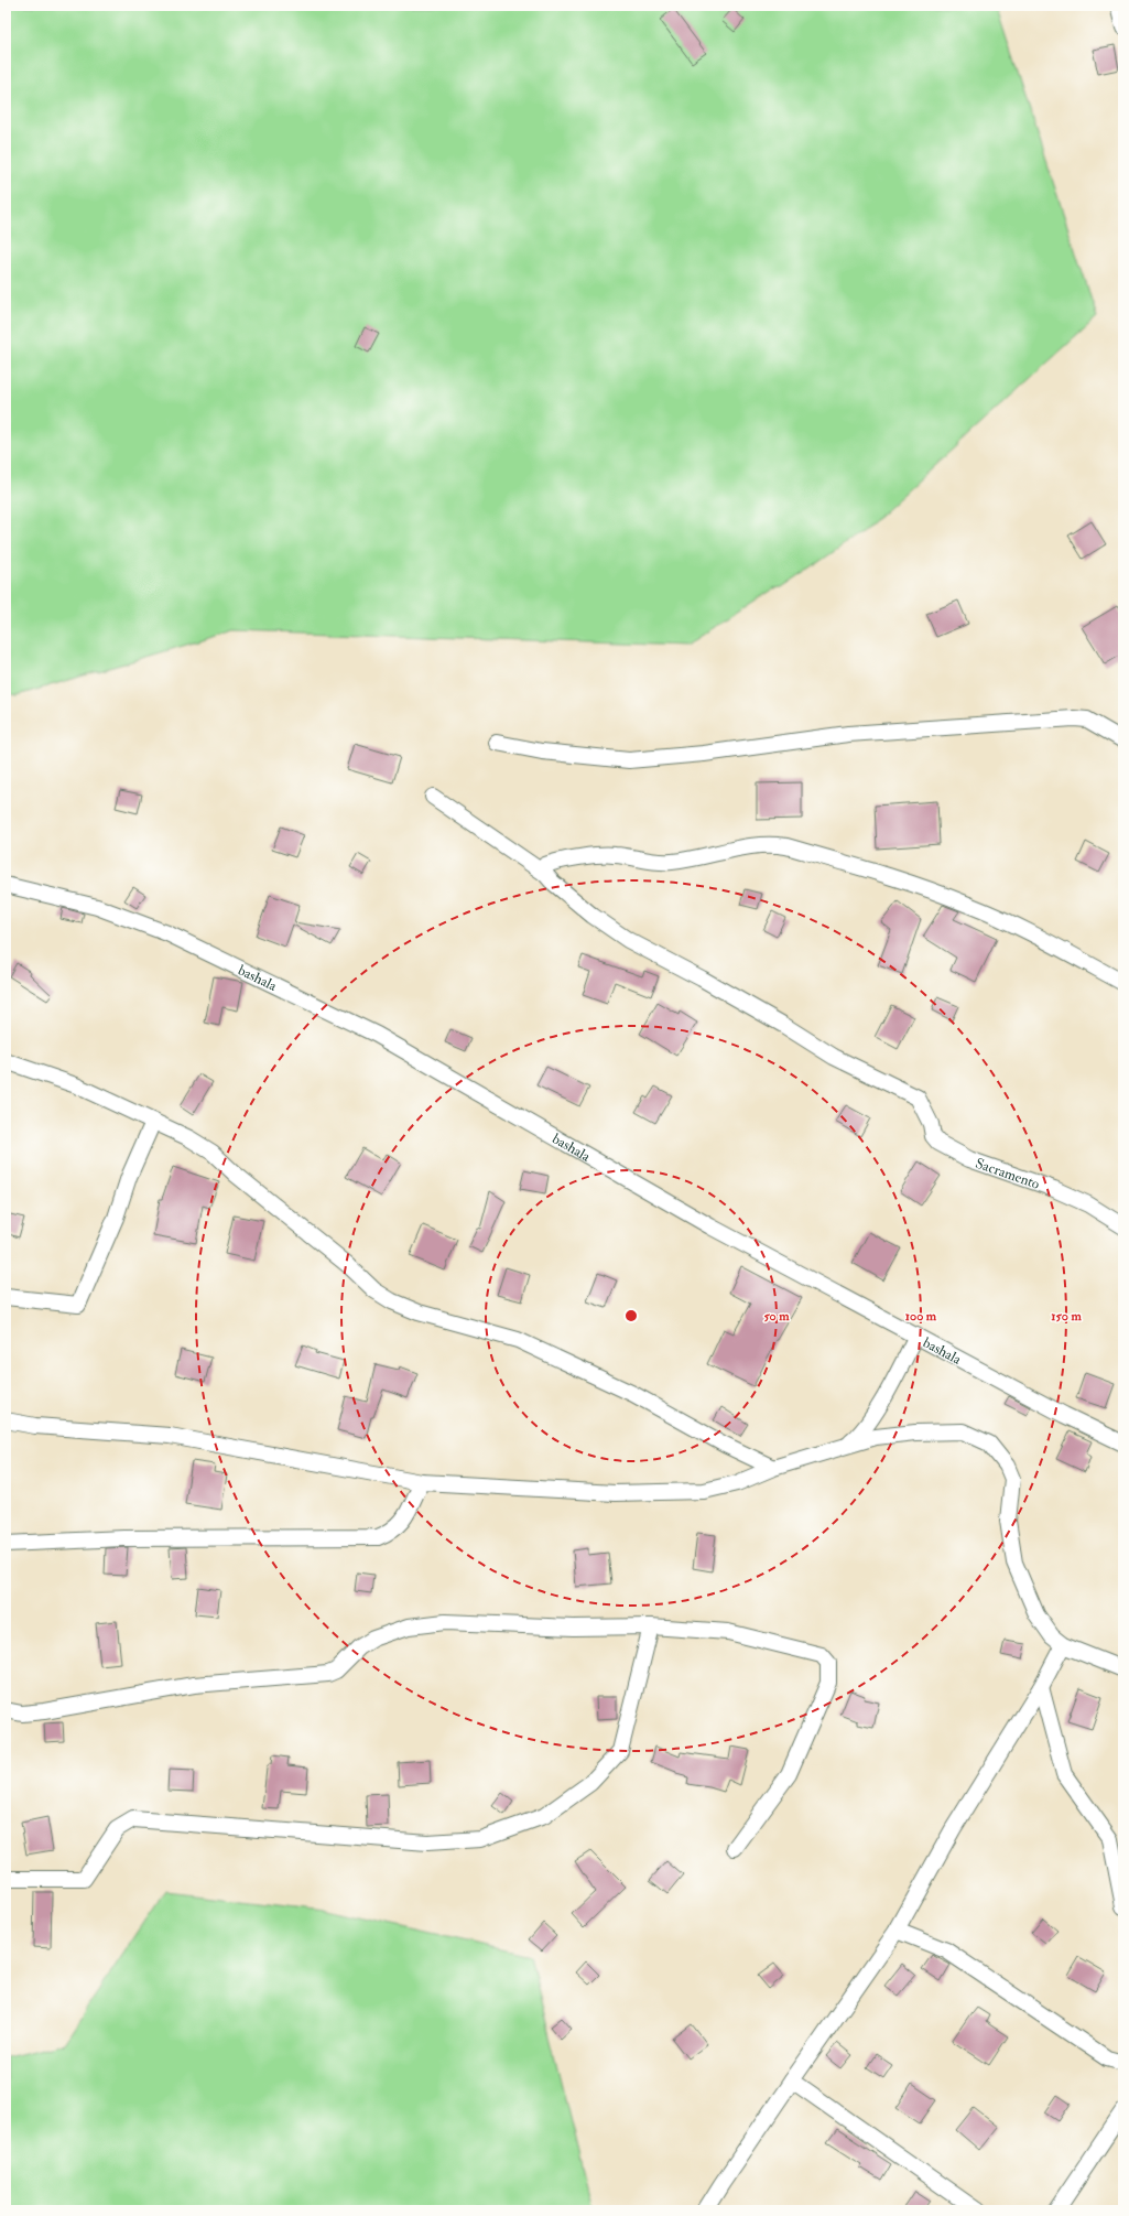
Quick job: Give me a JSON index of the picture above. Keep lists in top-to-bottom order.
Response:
{
  "streets": {
    "street": ["bashala", "Sacramento"]
  },
  "rings": ["50 m", "100 m", "150 m"]
}
